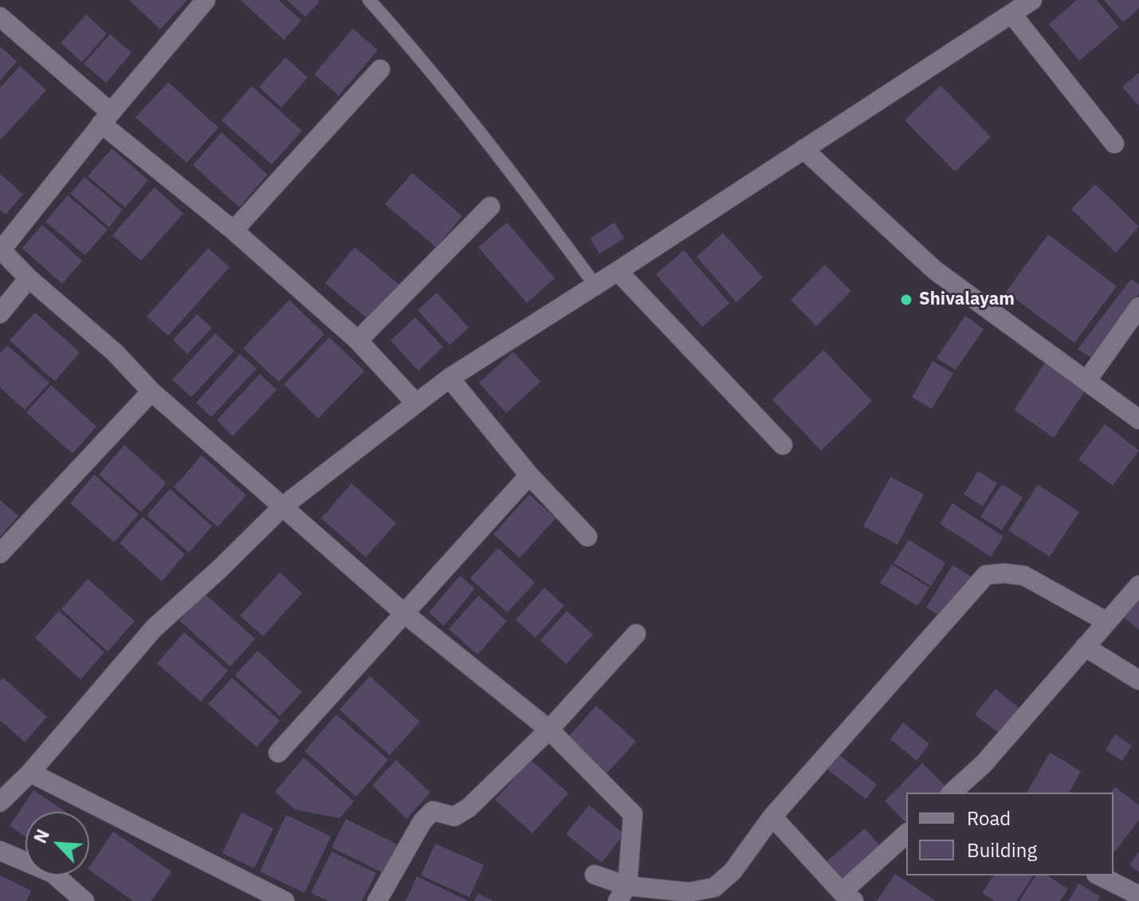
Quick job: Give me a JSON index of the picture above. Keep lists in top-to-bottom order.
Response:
{
  "places": ["Shivalayam"],
  "legend": ["Road", "Building"],
  "north": "top left"
}
